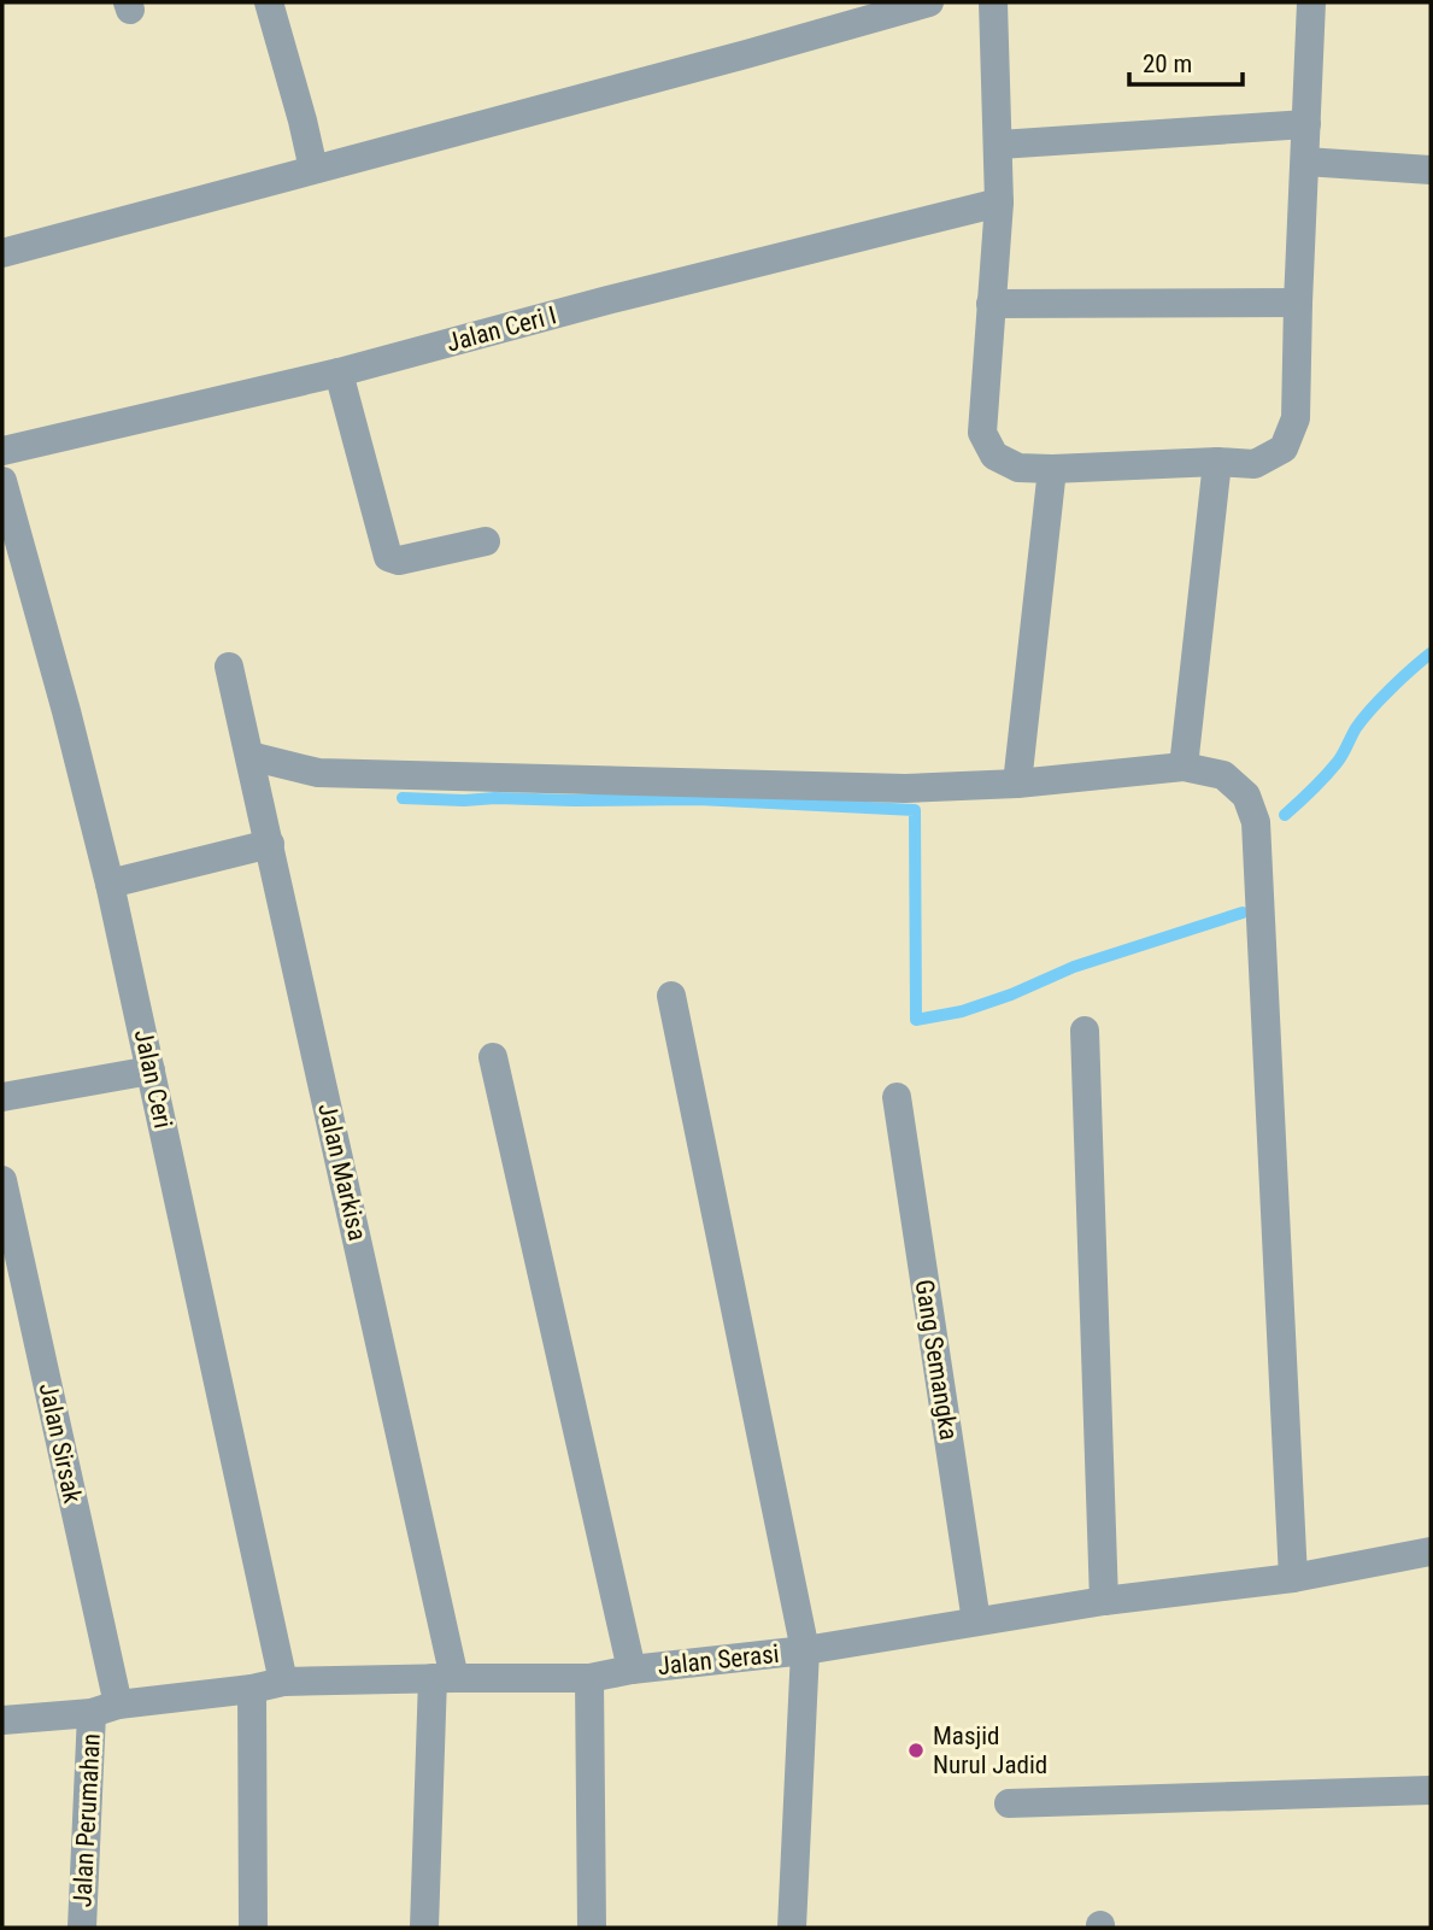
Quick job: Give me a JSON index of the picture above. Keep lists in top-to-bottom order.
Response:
{
  "streets": {
    "street": [
      "Jalan Ceri I",
      "Jalan Ceri",
      "Jalan Markisa",
      "Gang Semangka",
      "Jalan Sirsak",
      "Jalan Serasi",
      "Jalan Perumahan"
    ]
  },
  "crossings": [
    ["Jalan Ceri", "Jalan Serasi"],
    ["Jalan Markisa", "Jalan Serasi"],
    ["Gang Semangka", "Jalan Serasi"],
    ["Jalan Sirsak", "Jalan Serasi"],
    ["Jalan Sirsak", "Jalan Perumahan"],
    ["Jalan Serasi", "Jalan Perumahan"]
  ],
  "places": ["Masjid Nurul Jadid"],
  "scale_bar": "20 m"
}
